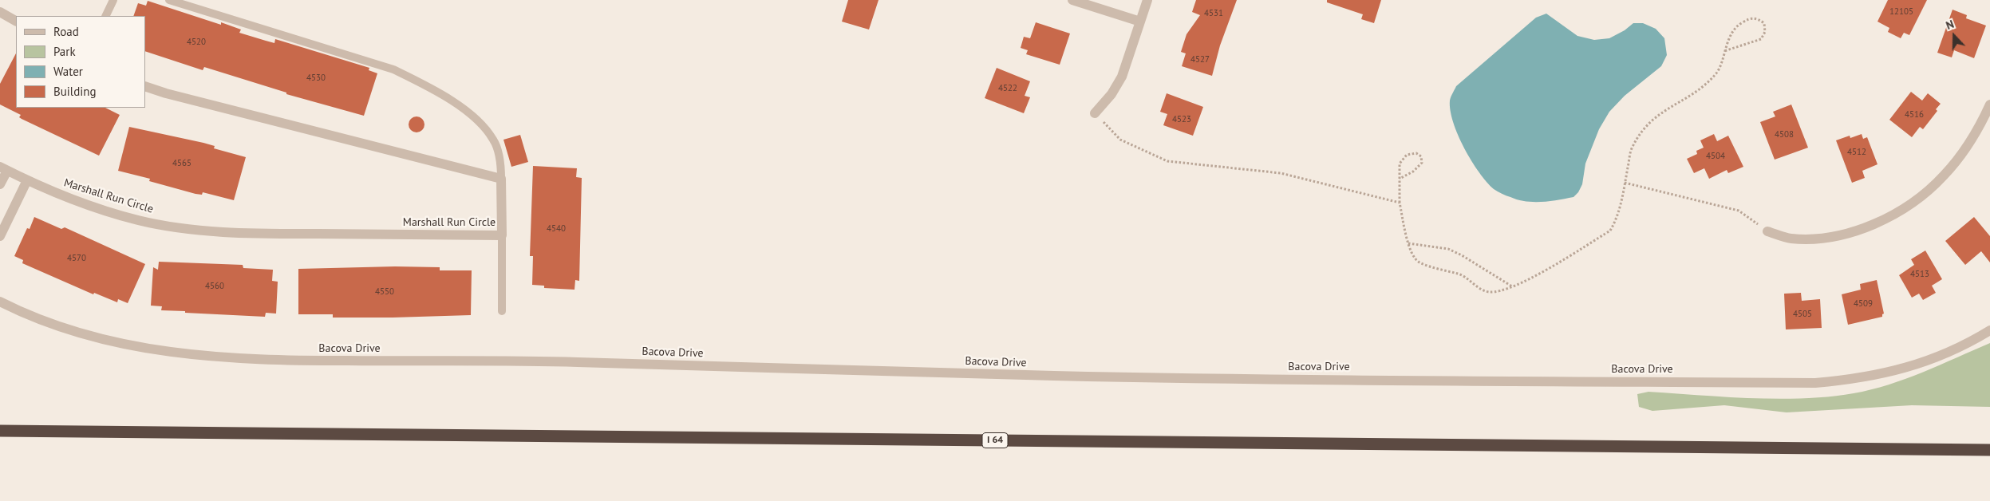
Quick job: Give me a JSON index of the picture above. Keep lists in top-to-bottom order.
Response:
{
  "streets": {
    "highway": ["I 64"],
    "street": ["Marshall Run Circle", "Bacova Drive"]
  },
  "house_numbers": [
    "12105",
    "4531",
    "4520",
    "4527",
    "4530",
    "4522",
    "4516",
    "4523",
    "4508",
    "4512",
    "4504",
    "4565",
    "4540",
    "4570",
    "4513",
    "4560",
    "4550",
    "4509",
    "4505"
  ],
  "legend": [
    "Road",
    "Park",
    "Water",
    "Building"
  ],
  "north": "top"
}
